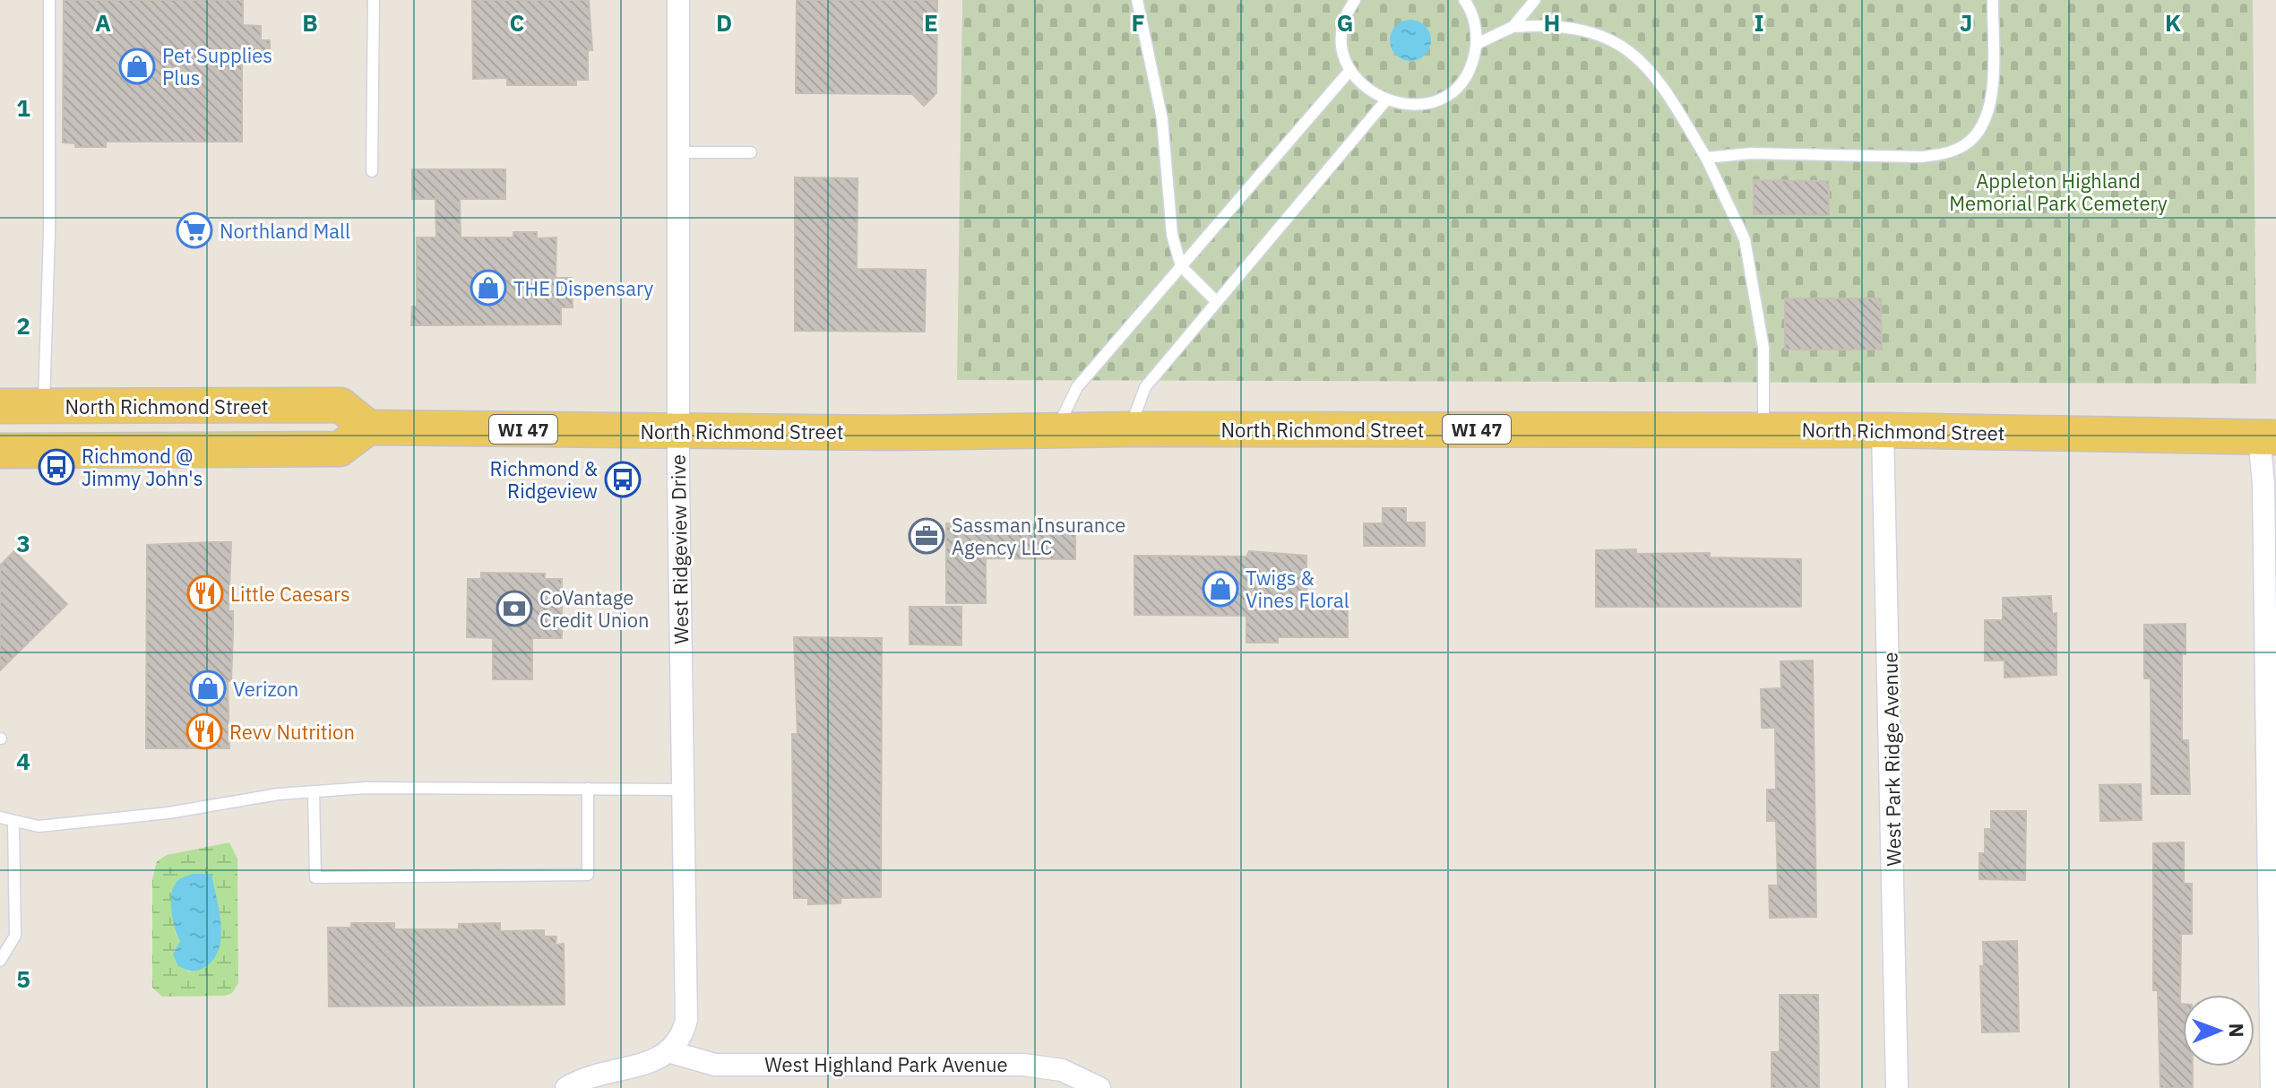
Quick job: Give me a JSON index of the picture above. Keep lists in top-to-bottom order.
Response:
{
  "streets": {
    "main road": ["North Richmond Street", "WI 47"],
    "street": ["West Ridgeview Drive", "West Park Ridge Avenue", "West Highland Park Avenue"]
  },
  "crossings": [
    ["North Richmond Street", "West Ridgeview Drive"],
    ["North Richmond Street", "West Park Ridge Avenue"],
    ["West Ridgeview Drive", "West Highland Park Avenue"]
  ],
  "parks": ["Appleton Highland Memorial Park Cemetery"],
  "places": {
    "shop": [
      "Pet Supplies Plus",
      "THE Dispensary",
      "Twigs & Vines Floral",
      "Verizon"
    ],
    "supermarket": ["Northland Mall"],
    "bus stop": ["Richmond @ Jimmy John's", "Richmond & Ridgeview"],
    "office": ["Sassman Insurance Agency LLC"],
    "restaurant": ["Little Caesars", "Revv Nutrition"],
    "bank": ["CoVantage Credit Union"]
  },
  "north": "right",
  "grid": {
    "columns": [
      "A",
      "B",
      "C",
      "D",
      "E",
      "F",
      "G",
      "H",
      "I",
      "J",
      "K"
    ],
    "rows": [
      "1",
      "2",
      "3",
      "4",
      "5"
    ]
  }
}
